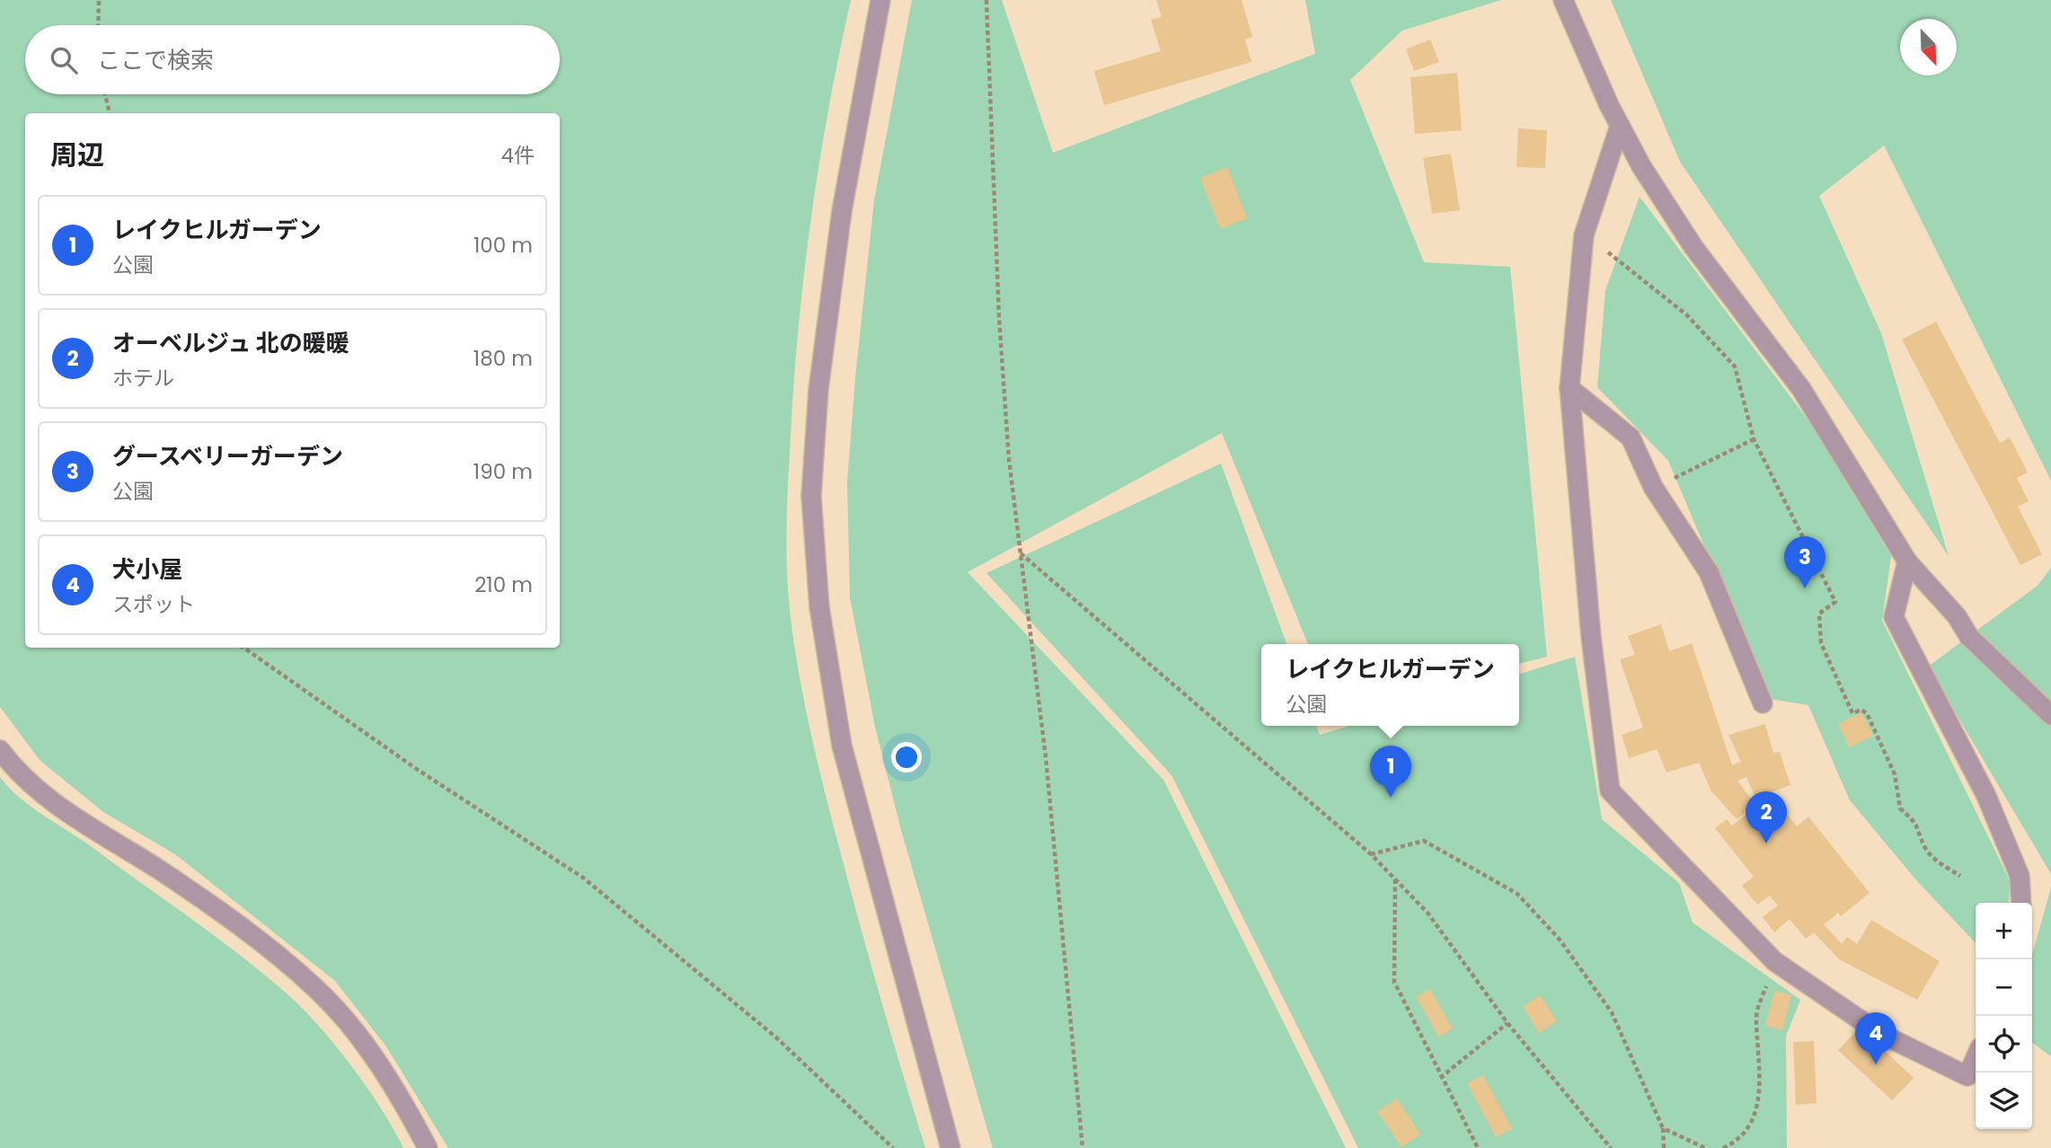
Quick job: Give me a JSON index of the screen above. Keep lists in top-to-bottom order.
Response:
{
  "north": "bottom right",
  "page": {
    "search": "ここで検索",
    "heading": ["周辺", "4件"],
    "list": [
      {
        "mark": "1",
        "name": "レイクヒルガーデン",
        "note": "公園",
        "value": "100 m"
      },
      {
        "mark": "2",
        "name": "オーベルジュ 北の暖暖",
        "note": "ホテル",
        "value": "180 m"
      },
      {
        "mark": "3",
        "name": "グースベリーガーデン",
        "note": "公園",
        "value": "190 m"
      },
      {
        "mark": "4",
        "name": "犬小屋",
        "note": "スポット",
        "value": "210 m"
      }
    ],
    "pins": [
      "3",
      "1",
      "2",
      "4"
    ],
    "popup": ["レイクヒルガーデン", "公園"],
    "map_buttons": ["+", "−"]
  }
}
